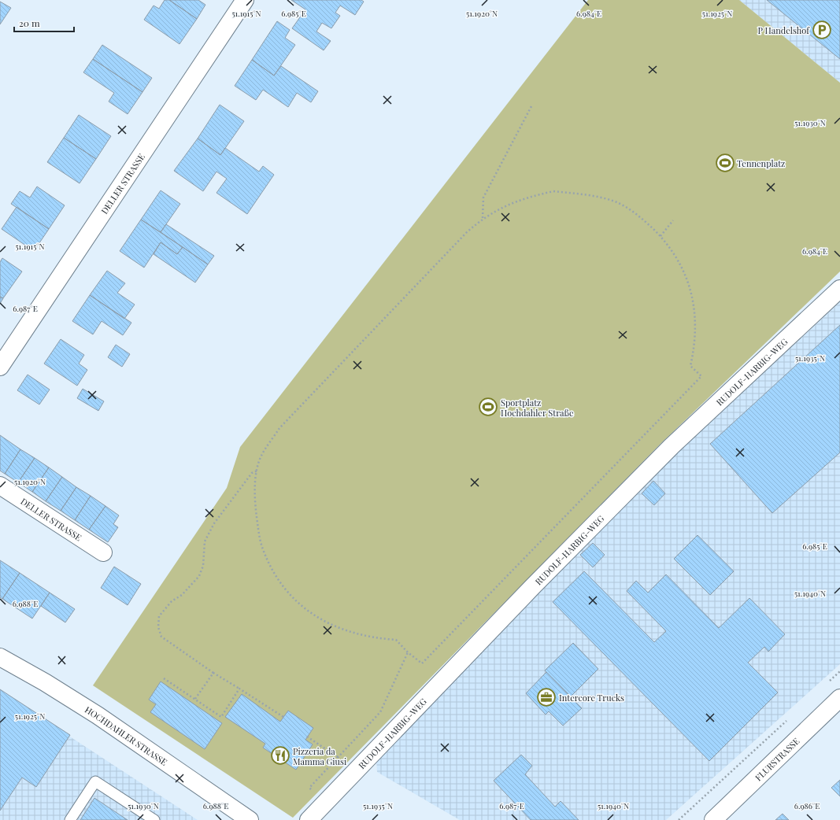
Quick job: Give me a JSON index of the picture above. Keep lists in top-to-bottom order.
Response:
{
  "streets": {
    "street": [
      "DELLER STRASSE",
      "RUDOLF-HARBIG-WEG",
      "HOCHDAHLER STRASSE",
      "FLURSTRASSE"
    ]
  },
  "places": {
    "parking": ["P Handelshof"],
    "sports": ["Tennenplatz", "Sportplatz Hochdahler Straße"],
    "office": ["Intercore Trucks"],
    "restaurant": ["Pizzeria da Mamma Giusi"]
  },
  "scale_bar": "20 m",
  "coordinates": [
    "51.1915°N",
    "6.985°E",
    "51.1920°N",
    "6.984°E",
    "51.1925°N",
    "51.1930°N",
    "6.987°E",
    "51.1935°N",
    "51.1940°N",
    "6.988°E",
    "6.986°E"
  ]
}
